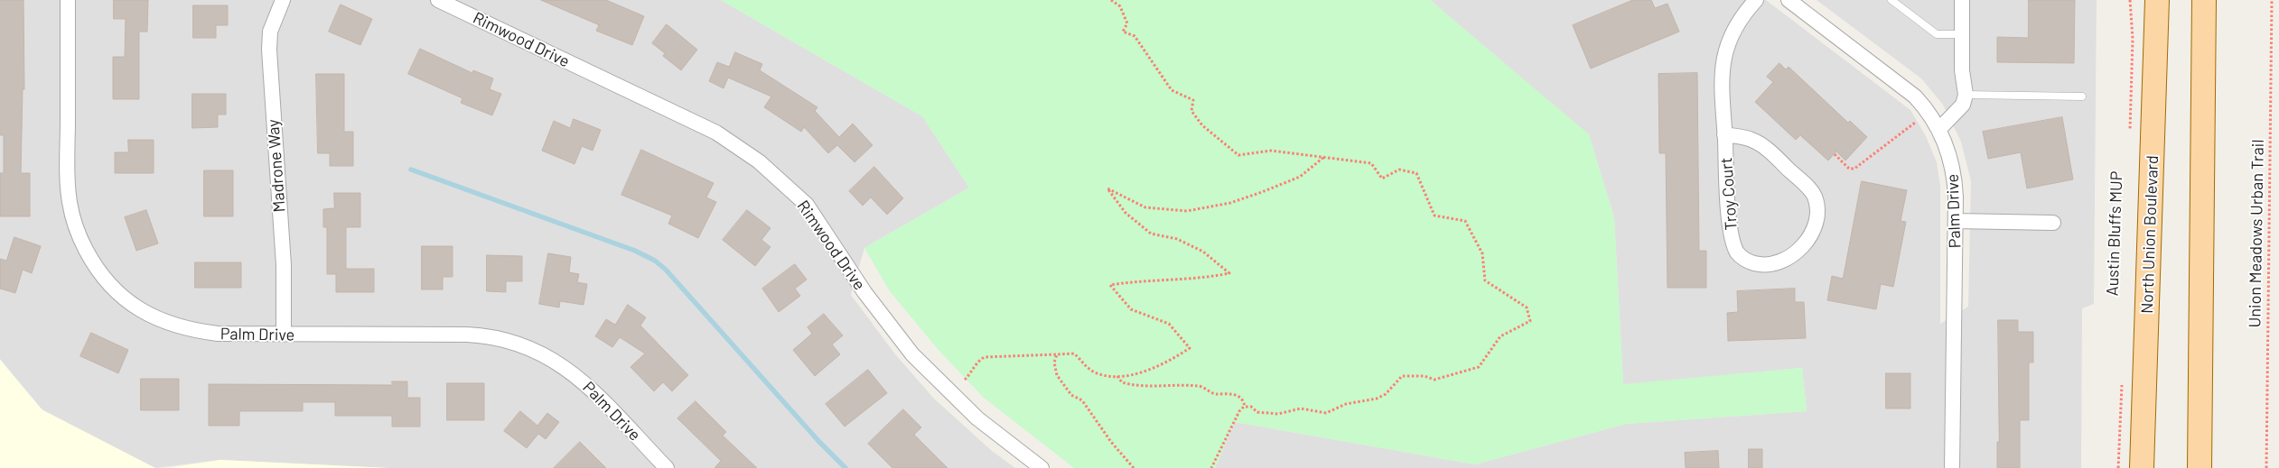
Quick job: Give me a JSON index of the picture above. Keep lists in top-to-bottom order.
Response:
{
  "streets": {
    "main road": ["North Union Boulevard"],
    "street": [
      "Rimwood Drive",
      "Madrone Way",
      "Troy Court",
      "Palm Drive"
    ],
    "path": ["Union Meadows Urban Trail"]
  },
  "crossings": [
    ["Madrone Way", "Palm Drive"]
  ]
}
